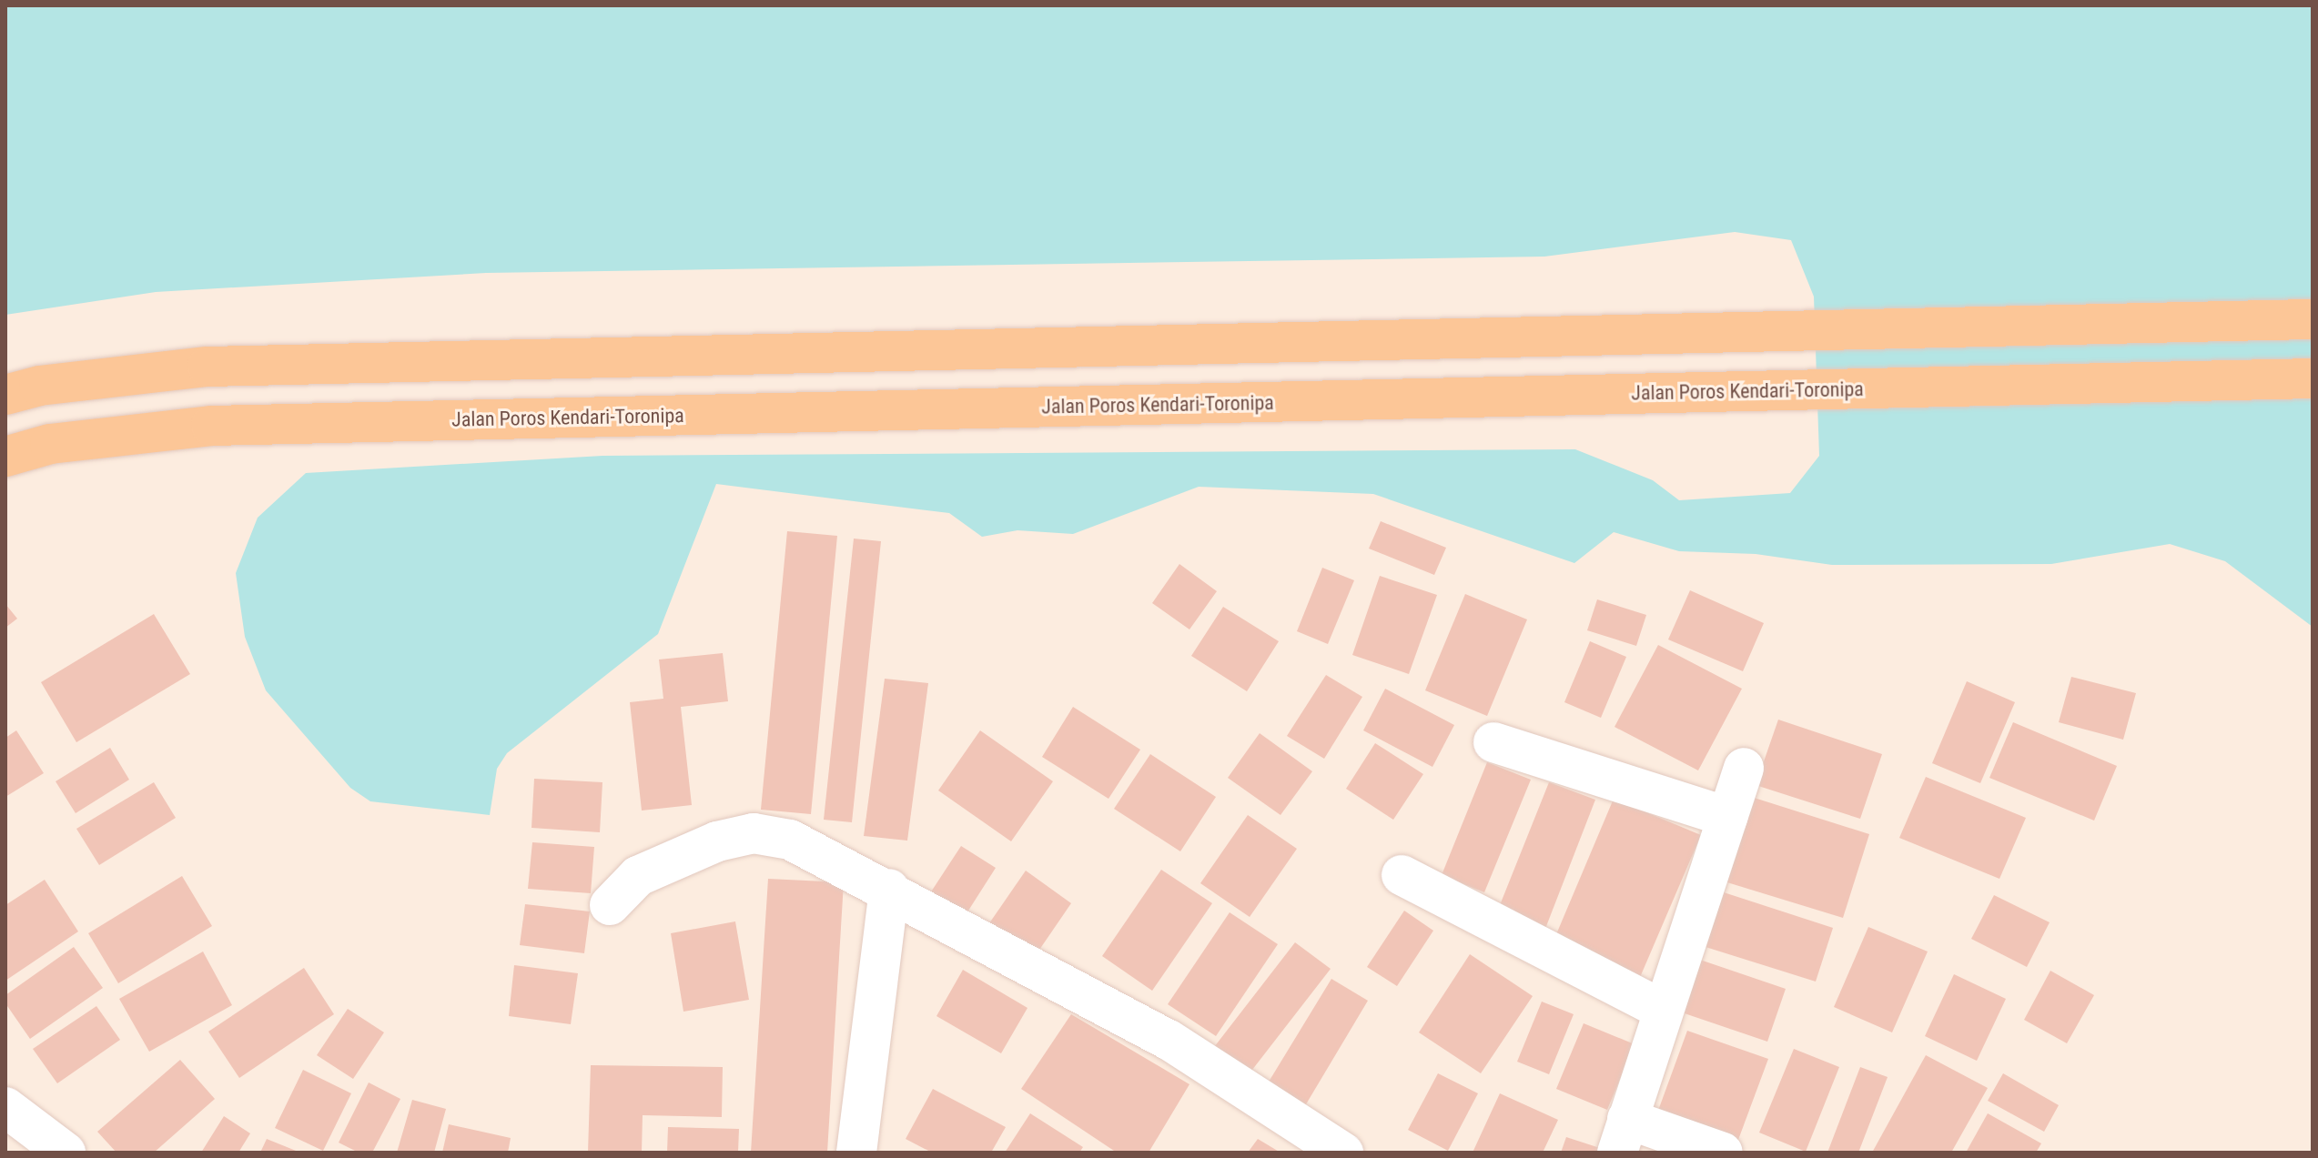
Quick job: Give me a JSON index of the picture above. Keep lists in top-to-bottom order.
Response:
{
  "streets": {
    "main road": ["Jalan Poros Kendari-Toronipa"]
  }
}
